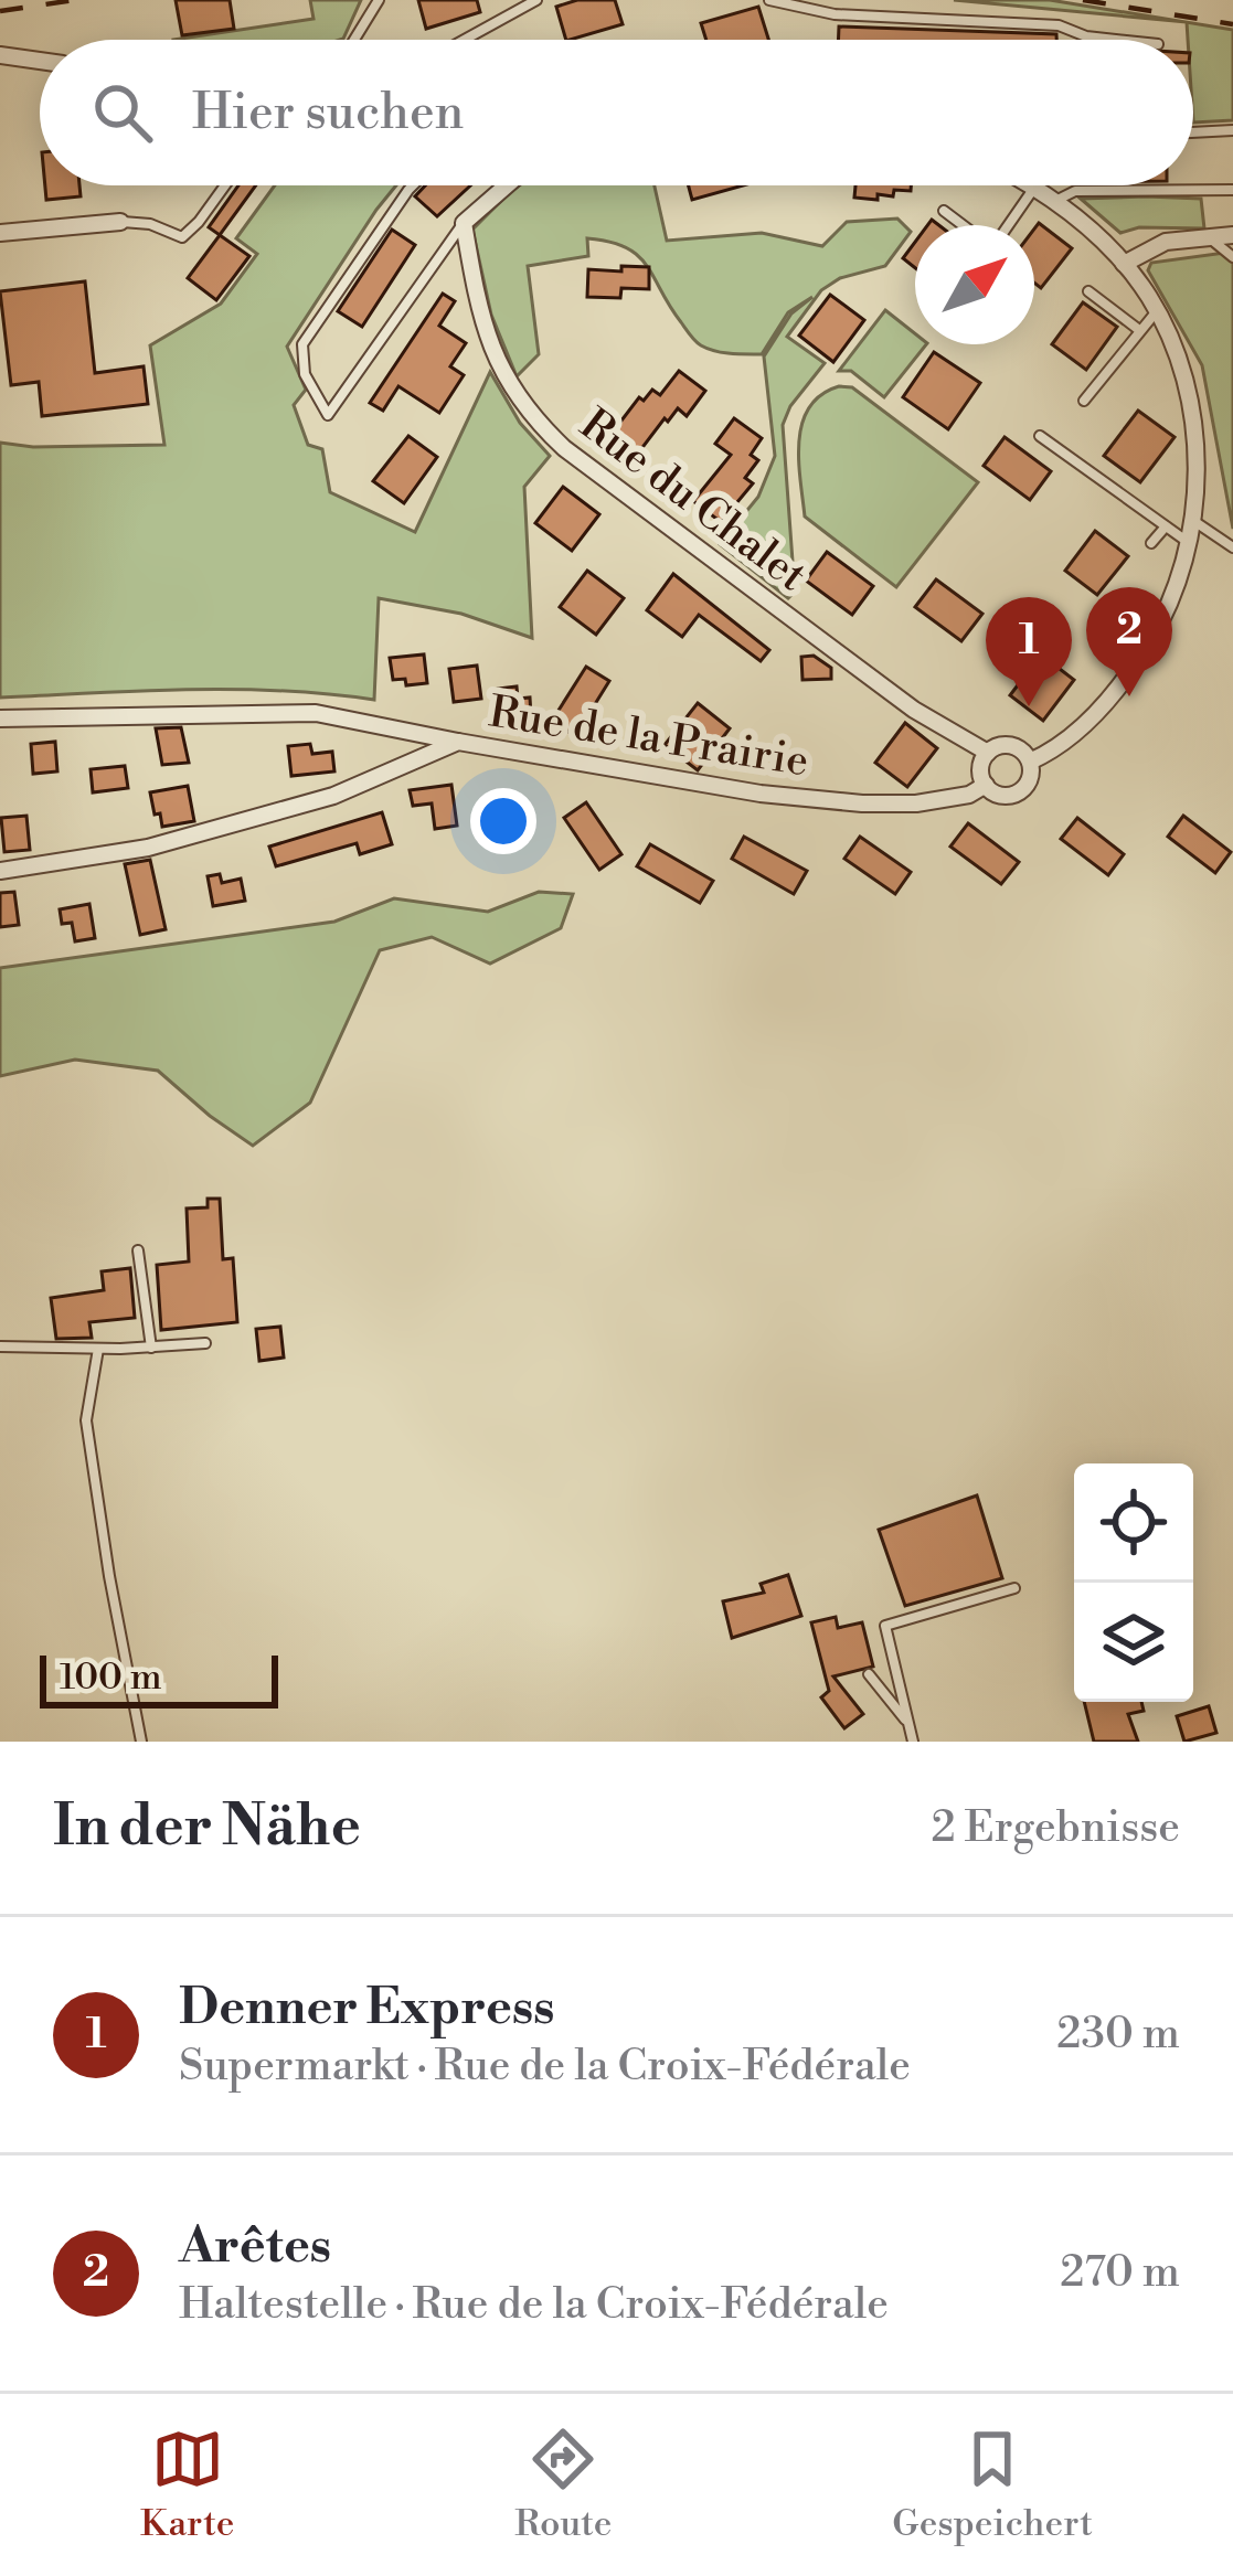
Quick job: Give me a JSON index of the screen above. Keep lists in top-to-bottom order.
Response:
{
  "streets": {
    "street": ["Rue du Chalet", "Rue de la Prairie"]
  },
  "crossings": [
    ["Rue du Chalet", "Rue de la Prairie"]
  ],
  "scale_bar": "100 m",
  "north": "top right",
  "page": {
    "search": "Hier suchen",
    "pins": ["2", "1"],
    "scale": "100 m",
    "heading": ["In der Nähe", "2 Ergebnisse"],
    "list": [
      {
        "mark": "1",
        "name": "Denner Express",
        "note": "Supermarkt · Rue de la Croix-Fédérale",
        "value": "230 m"
      },
      {
        "mark": "2",
        "name": "Arêtes",
        "note": "Haltestelle · Rue de la Croix-Fédérale",
        "value": "270 m"
      }
    ],
    "nav": ["Karte", "Route", "Gespeichert"]
  }
}
